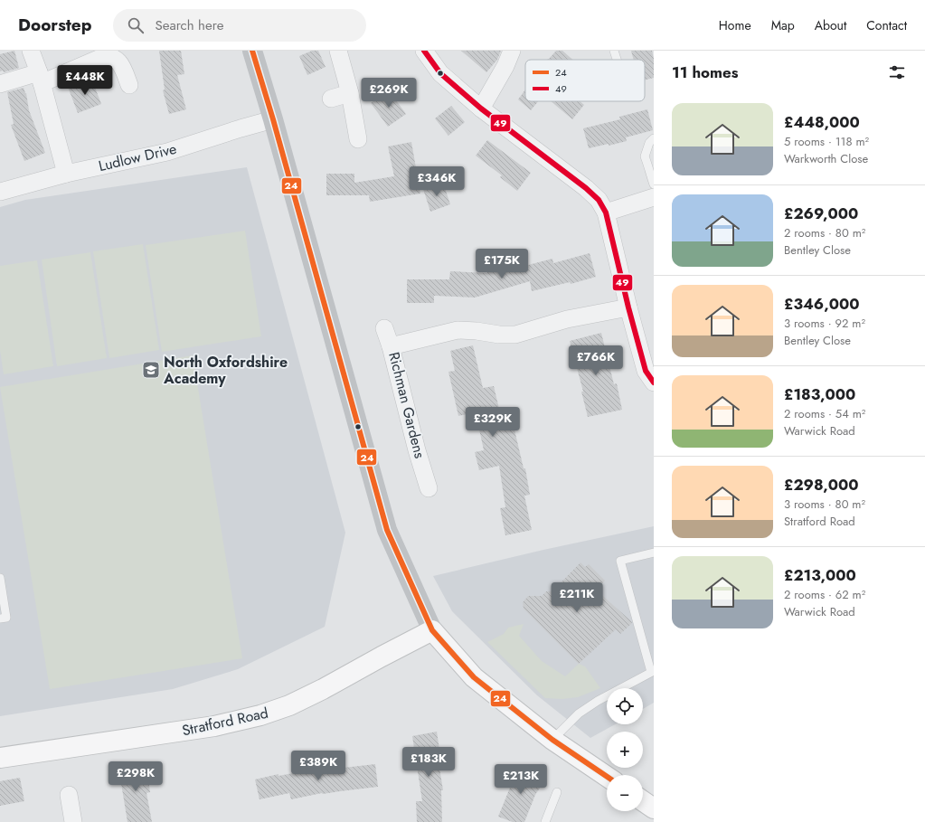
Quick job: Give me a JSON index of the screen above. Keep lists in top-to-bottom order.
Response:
{
  "streets": {
    "main road": ["Stratford Road"],
    "street": ["Ludlow Drive", "Richman Gardens"]
  },
  "places": {
    "school or university": ["North Oxfordshire Academy"]
  },
  "lines": ["transit line 24", "transit line 49"],
  "legend": ["24", "49"],
  "page": {
    "header": "Doorstep",
    "search": "Search here",
    "nav": [
      "Home",
      "Map",
      "About",
      "Contact"
    ],
    "heading": "11 homes",
    "price": [
      "£448K",
      "£269K",
      "£346K",
      "£175K",
      "£766K",
      "£329K",
      "£211K",
      "£183K",
      "£389K",
      "£298K",
      "£213K"
    ],
    "list": [
      {
        "name": "£448,000",
        "note": "5 rooms · 118 m² · Warkworth Close"
      },
      {
        "name": "£269,000",
        "note": "2 rooms · 80 m² · Bentley Close"
      },
      {
        "name": "£346,000",
        "note": "3 rooms · 92 m² · Bentley Close"
      },
      {
        "name": "£183,000",
        "note": "2 rooms · 54 m² · Warwick Road"
      },
      {
        "name": "£298,000",
        "note": "3 rooms · 80 m² · Stratford Road"
      },
      {
        "name": "£213,000",
        "note": "2 rooms · 62 m² · Warwick Road"
      }
    ],
    "map_buttons": ["+", "−"]
  }
}
